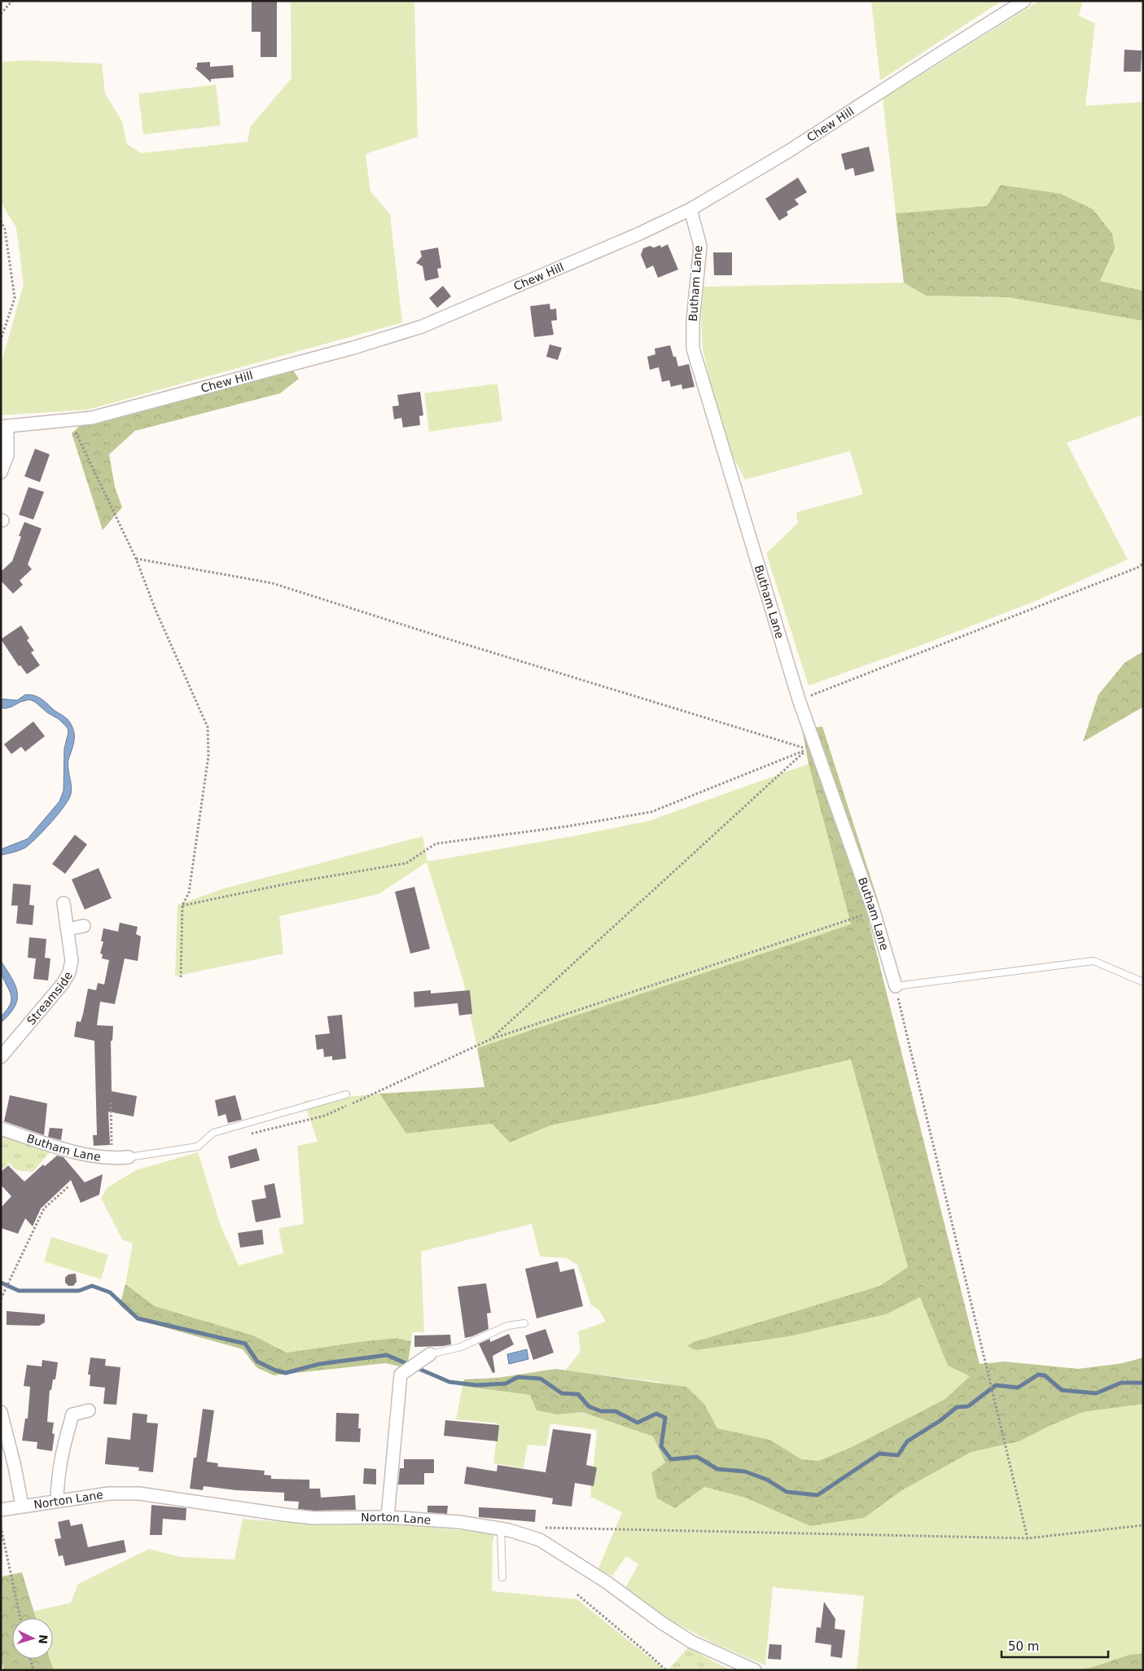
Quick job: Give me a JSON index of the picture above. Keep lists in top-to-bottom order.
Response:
{
  "streets": {
    "street": [
      "Chew Hill",
      "Butham Lane",
      "Streamside",
      "Norton Lane"
    ]
  },
  "crossings": [
    ["Chew Hill", "Butham Lane"]
  ],
  "scale_bar": "50 m",
  "north": "right"
}
